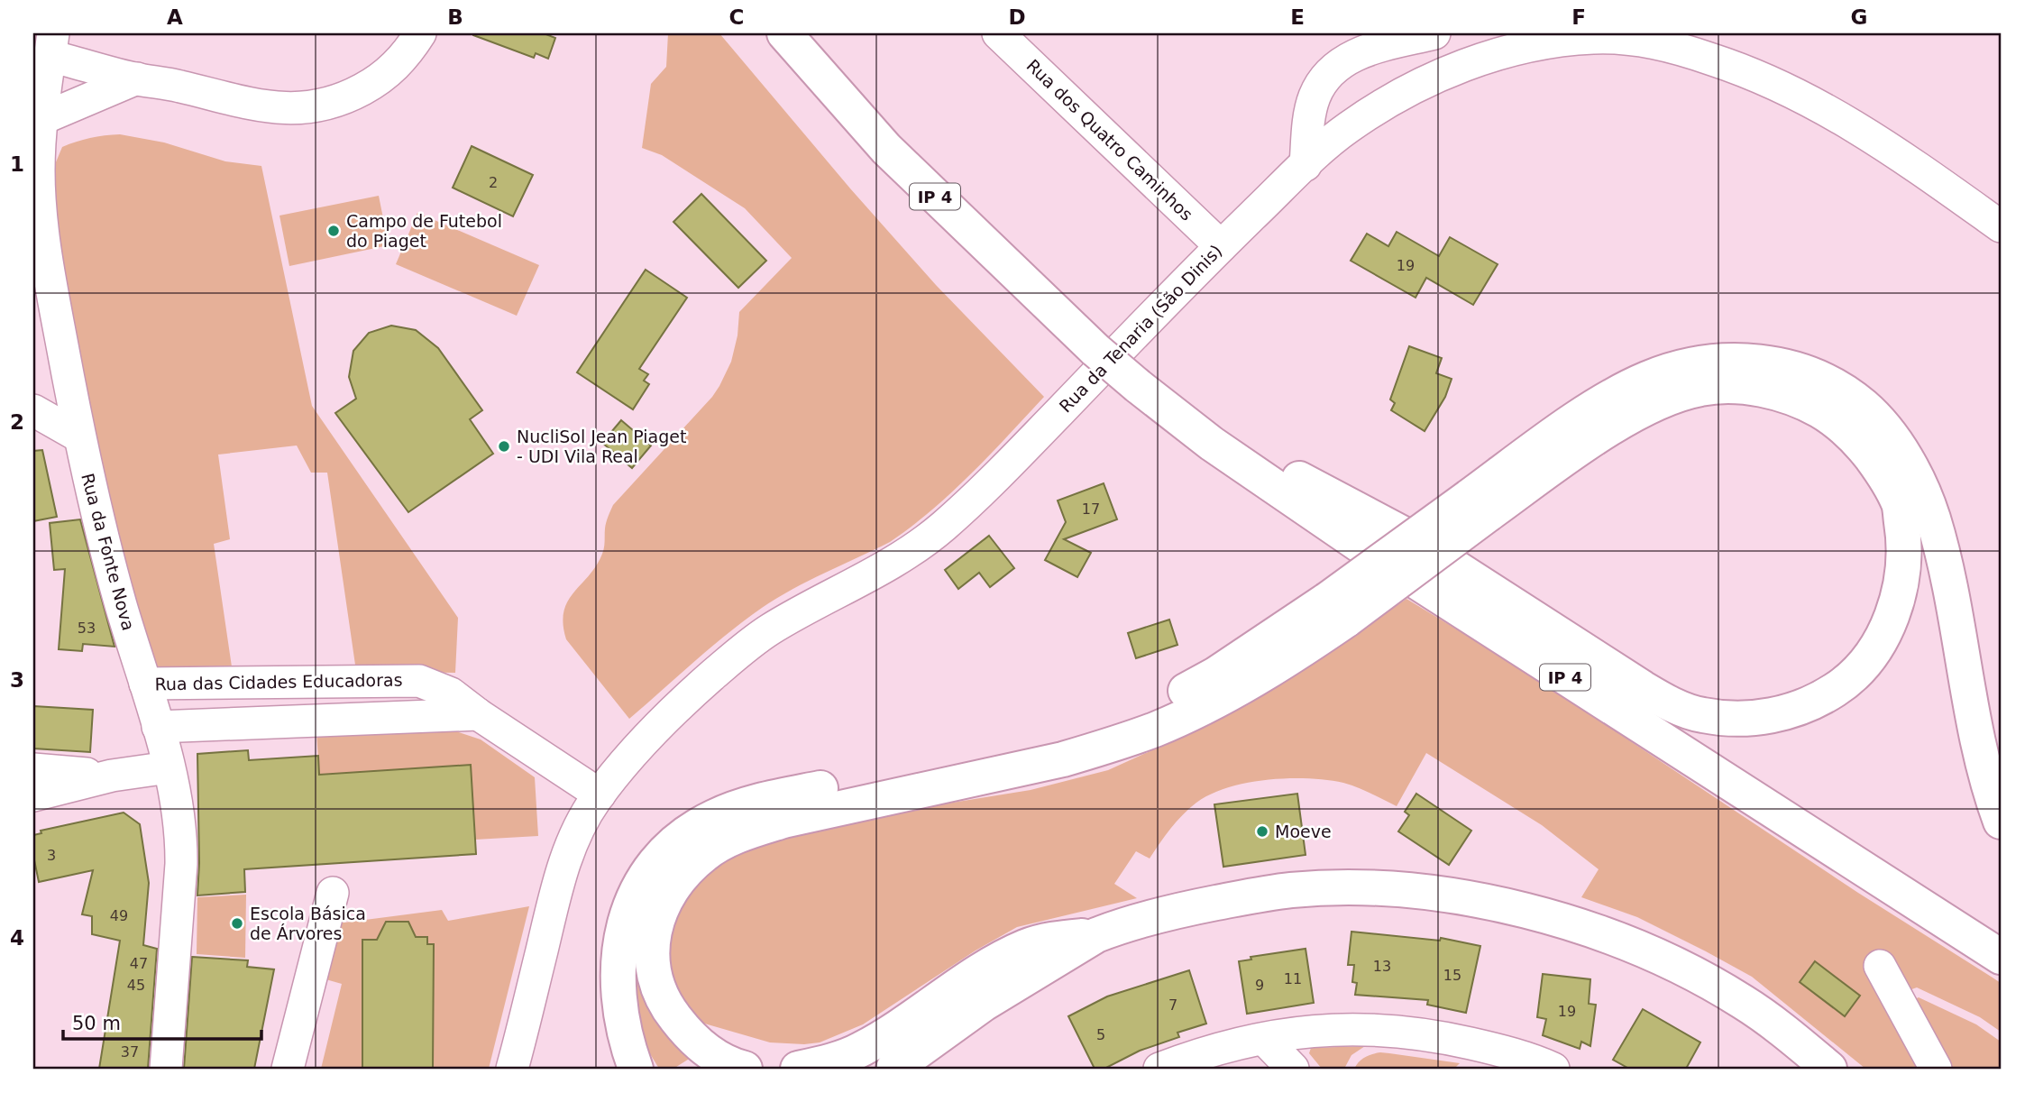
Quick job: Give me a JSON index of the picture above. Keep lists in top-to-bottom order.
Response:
{
  "streets": {
    "main road": ["IP 4"],
    "street": [
      "Rua dos Quatro Caminhos",
      "Rua da Tenaria (São Dinis)",
      "Rua da Fonte Nova",
      "Rua das Cidades Educadoras"
    ]
  },
  "crossings": [
    ["Rua dos Quatro Caminhos", "Rua da Tenaria (São Dinis)"],
    ["Rua da Tenaria (São Dinis)", "Rua das Cidades Educadoras"],
    ["Rua da Fonte Nova", "Rua das Cidades Educadoras"]
  ],
  "places": [
    "Campo de Futebol do Piaget",
    "NucliSol Jean Piaget - UDI Vila Real",
    "Moeve",
    "Escola Básica de Árvores"
  ],
  "house_numbers": [
    "2",
    "19",
    "17",
    "53",
    "3",
    "49",
    "47",
    "13",
    "15",
    "11",
    "45",
    "9",
    "7",
    "19",
    "5",
    "37"
  ],
  "scale_bar": "50 m",
  "grid": {
    "columns": [
      "A",
      "B",
      "C",
      "D",
      "E",
      "F",
      "G"
    ],
    "rows": [
      "1",
      "2",
      "3",
      "4"
    ]
  }
}
